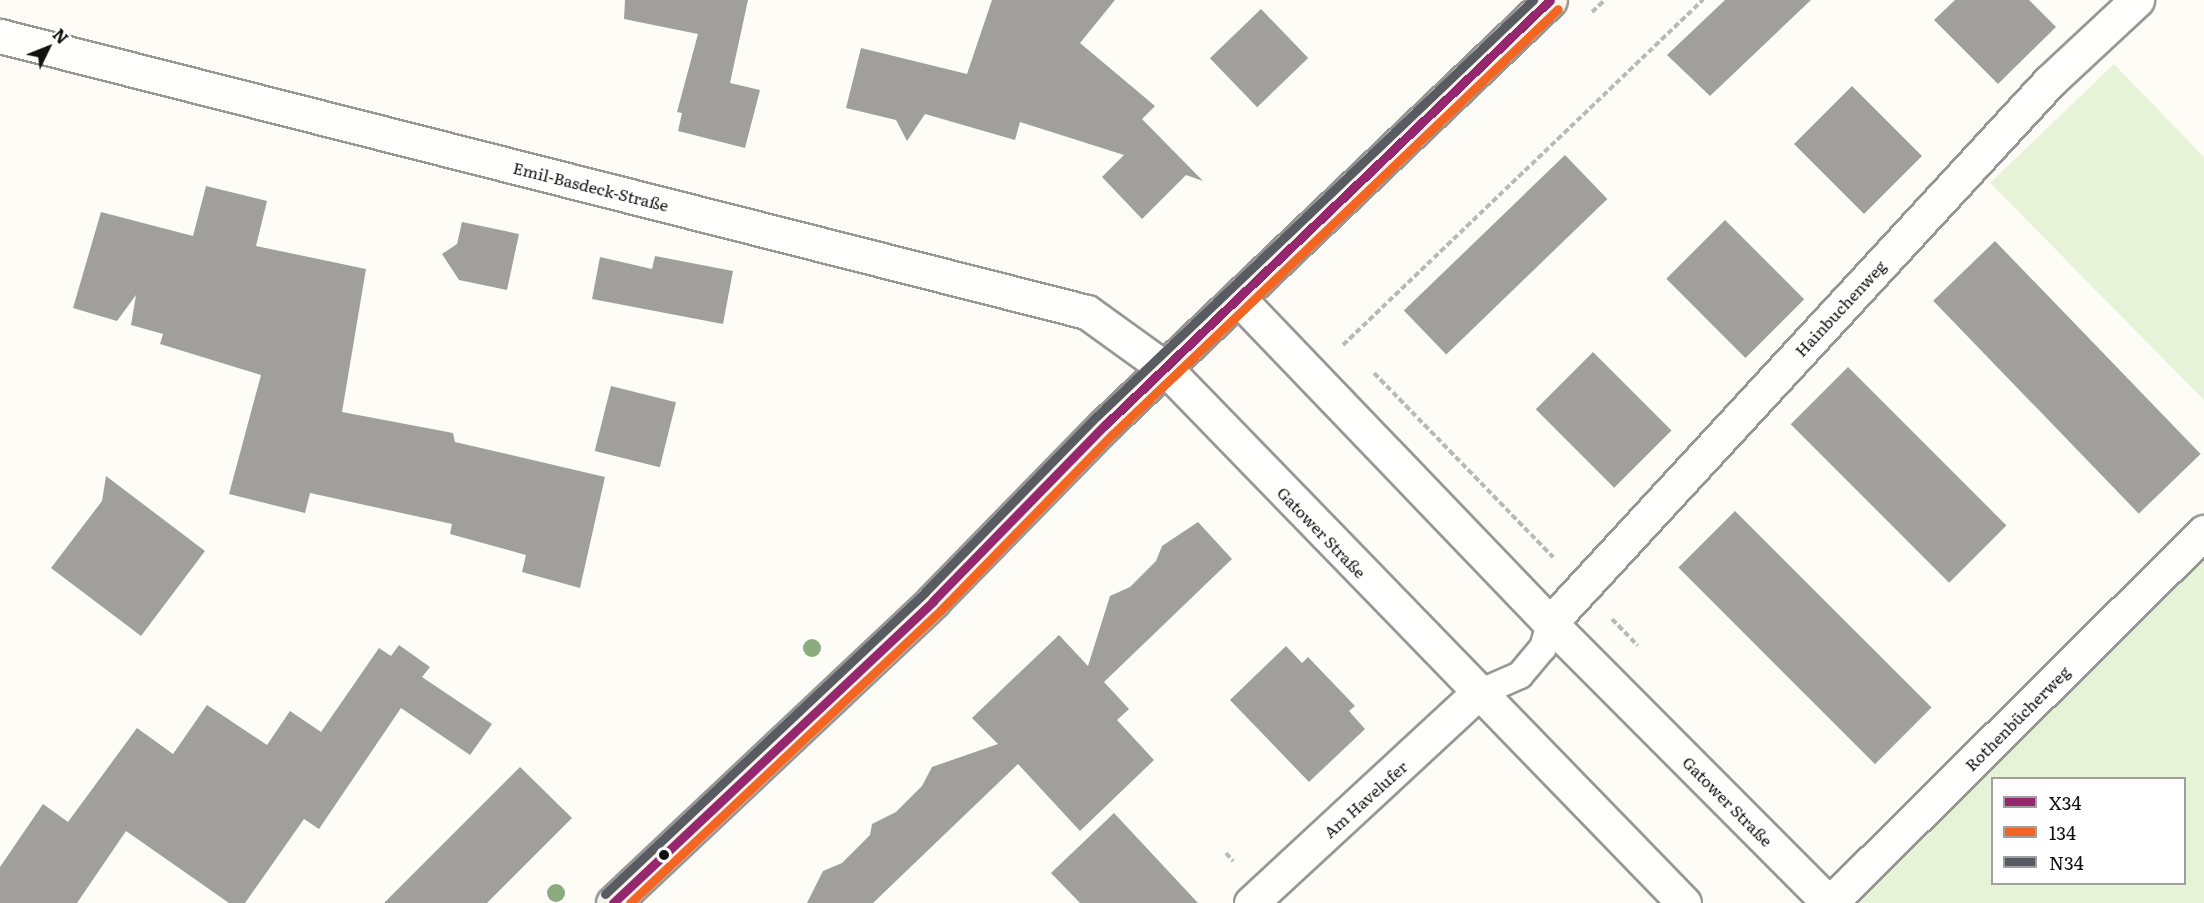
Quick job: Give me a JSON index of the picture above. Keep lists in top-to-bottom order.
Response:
{
  "streets": {
    "street": [
      "Emil-Basdeck-Straße",
      "Hainbuchenweg",
      "Gatower Straße",
      "Rothenbücherweg",
      "Am Havelufer"
    ]
  },
  "crossings": [
    ["Emil-Basdeck-Straße", "Gatower Straße"],
    ["Hainbuchenweg", "Gatower Straße"],
    ["Gatower Straße", "Rothenbücherweg"],
    ["Gatower Straße", "Am Havelufer"]
  ],
  "lines": ["transit line X34", "transit line N34", "transit line 134"],
  "legend": ["X34", "134", "N34"],
  "north": "top right"
}
